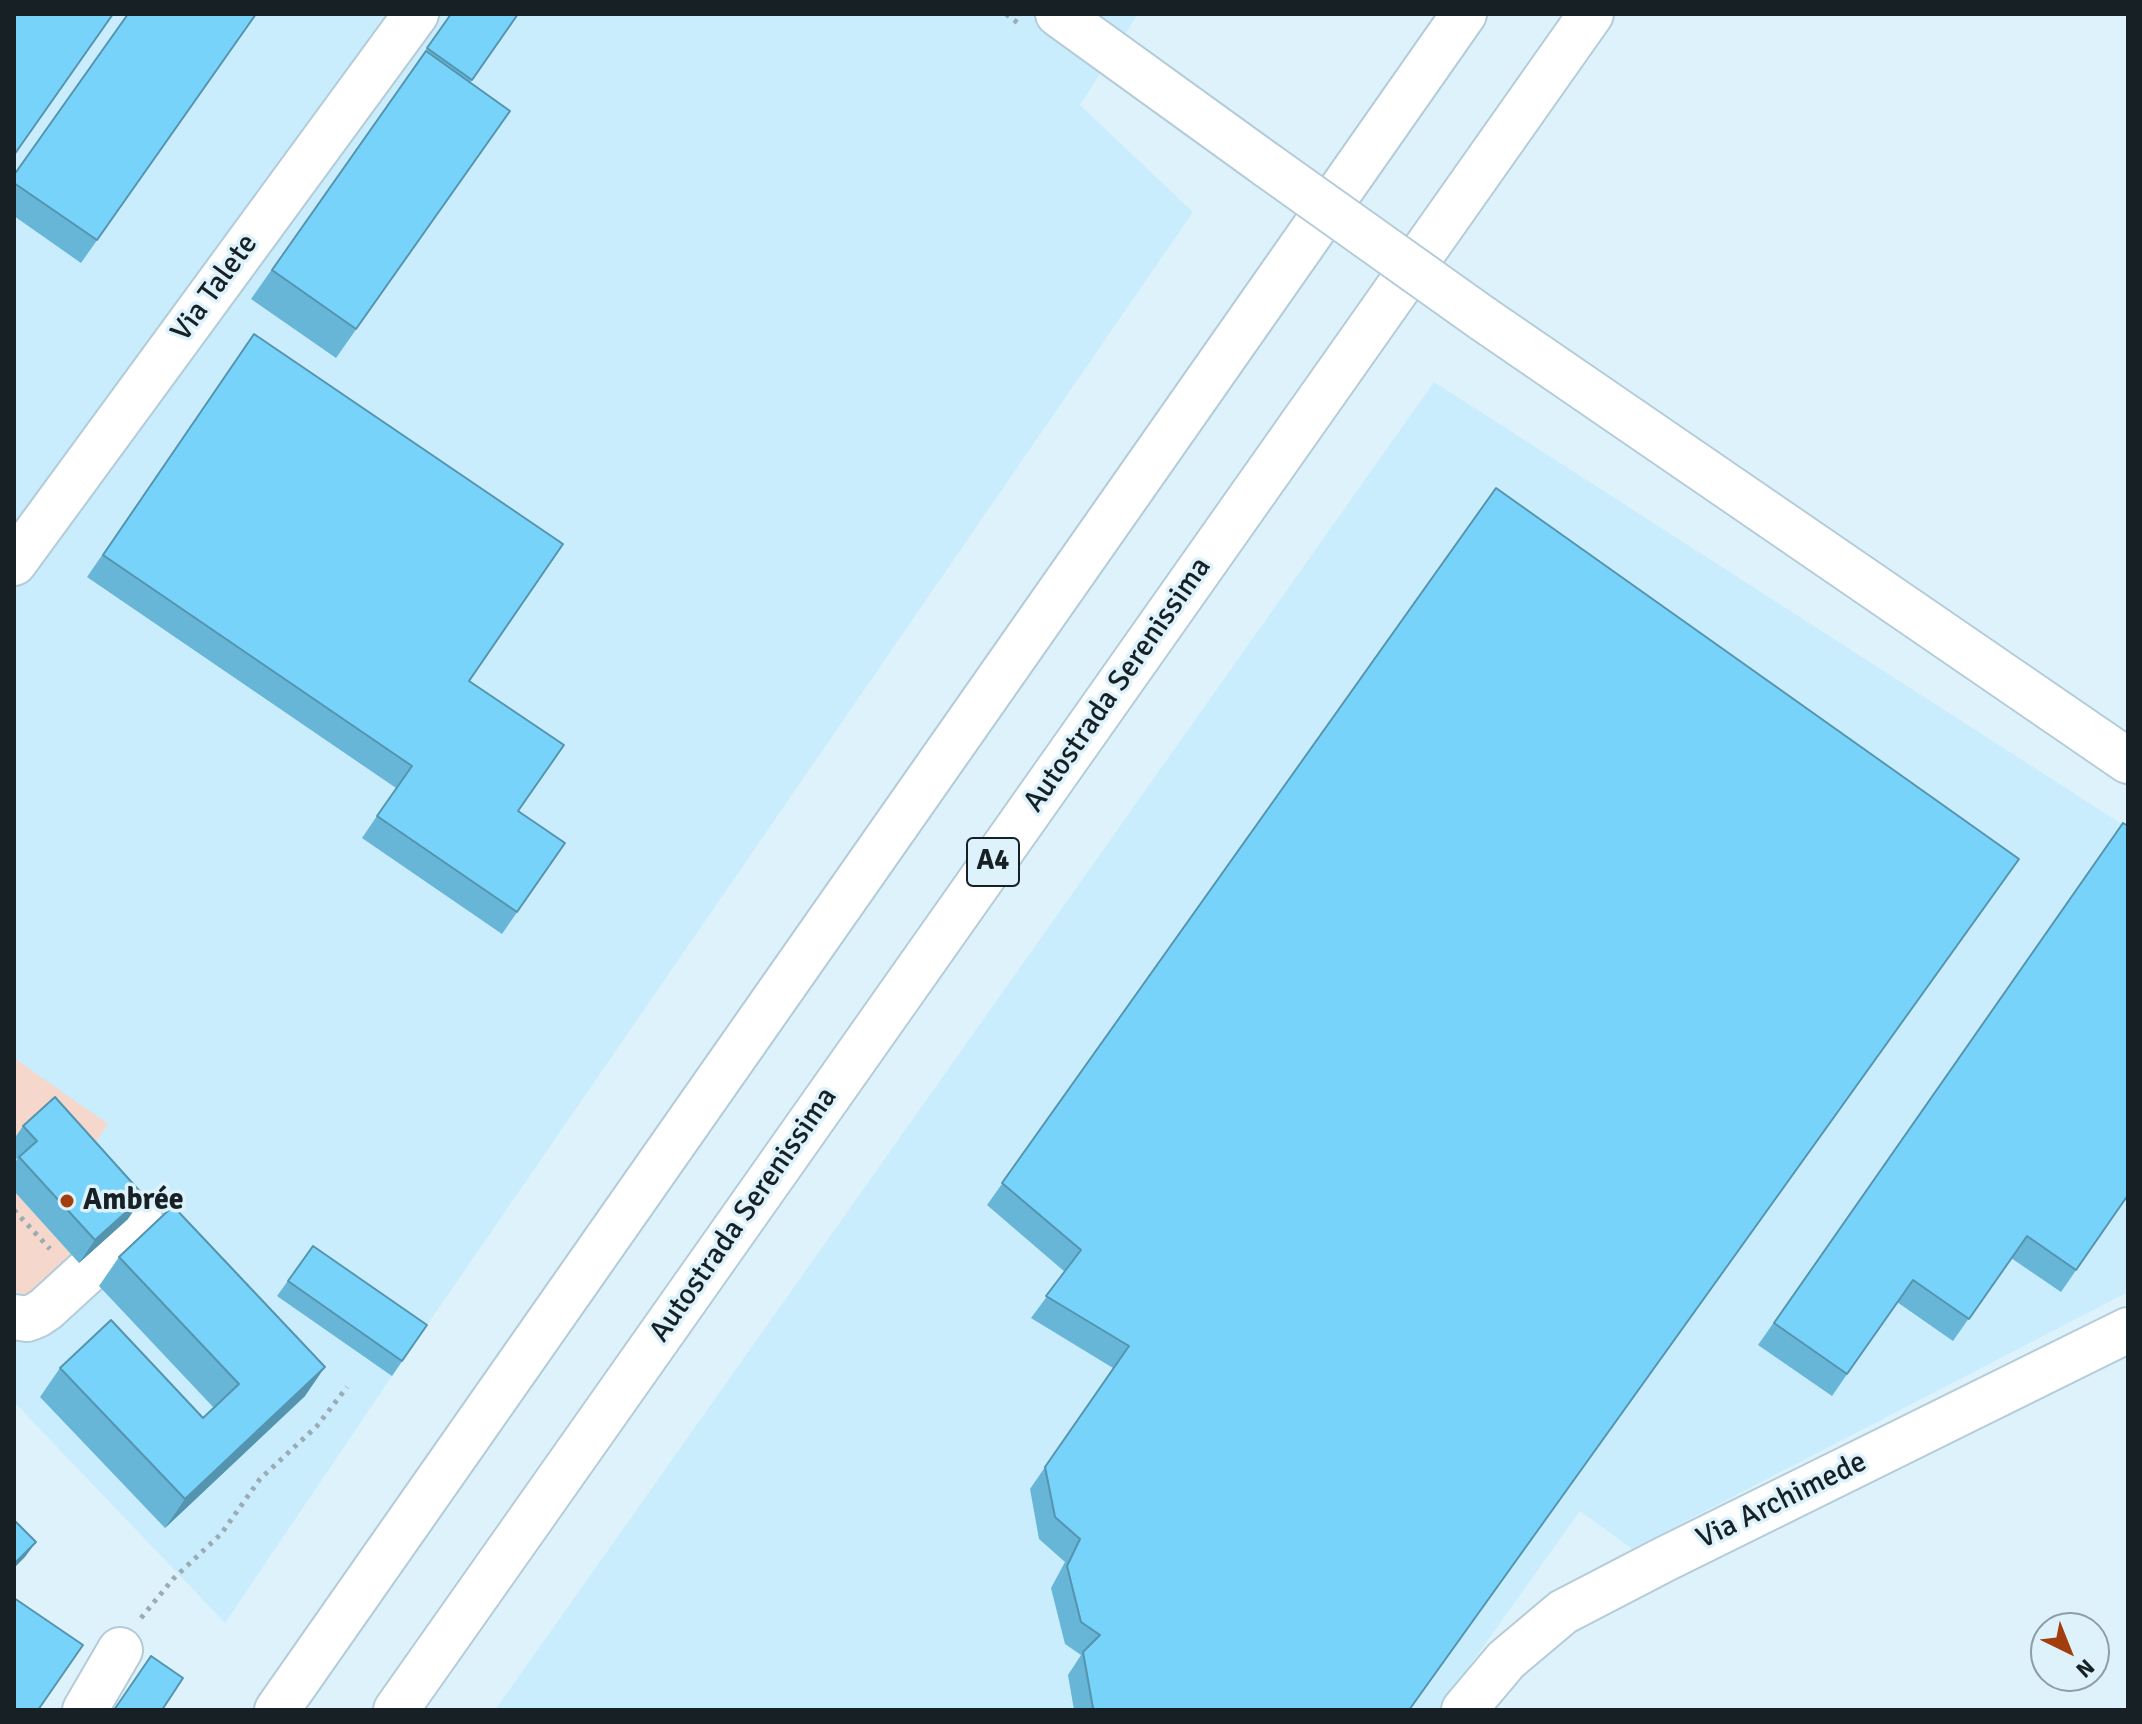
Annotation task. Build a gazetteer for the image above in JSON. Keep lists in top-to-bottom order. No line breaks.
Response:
{"streets":{"main road":["Via Talete","Autostrada Serenissima","A4","Via Archimede"]},"places":["Ambrée"],"north":"bottom right"}
